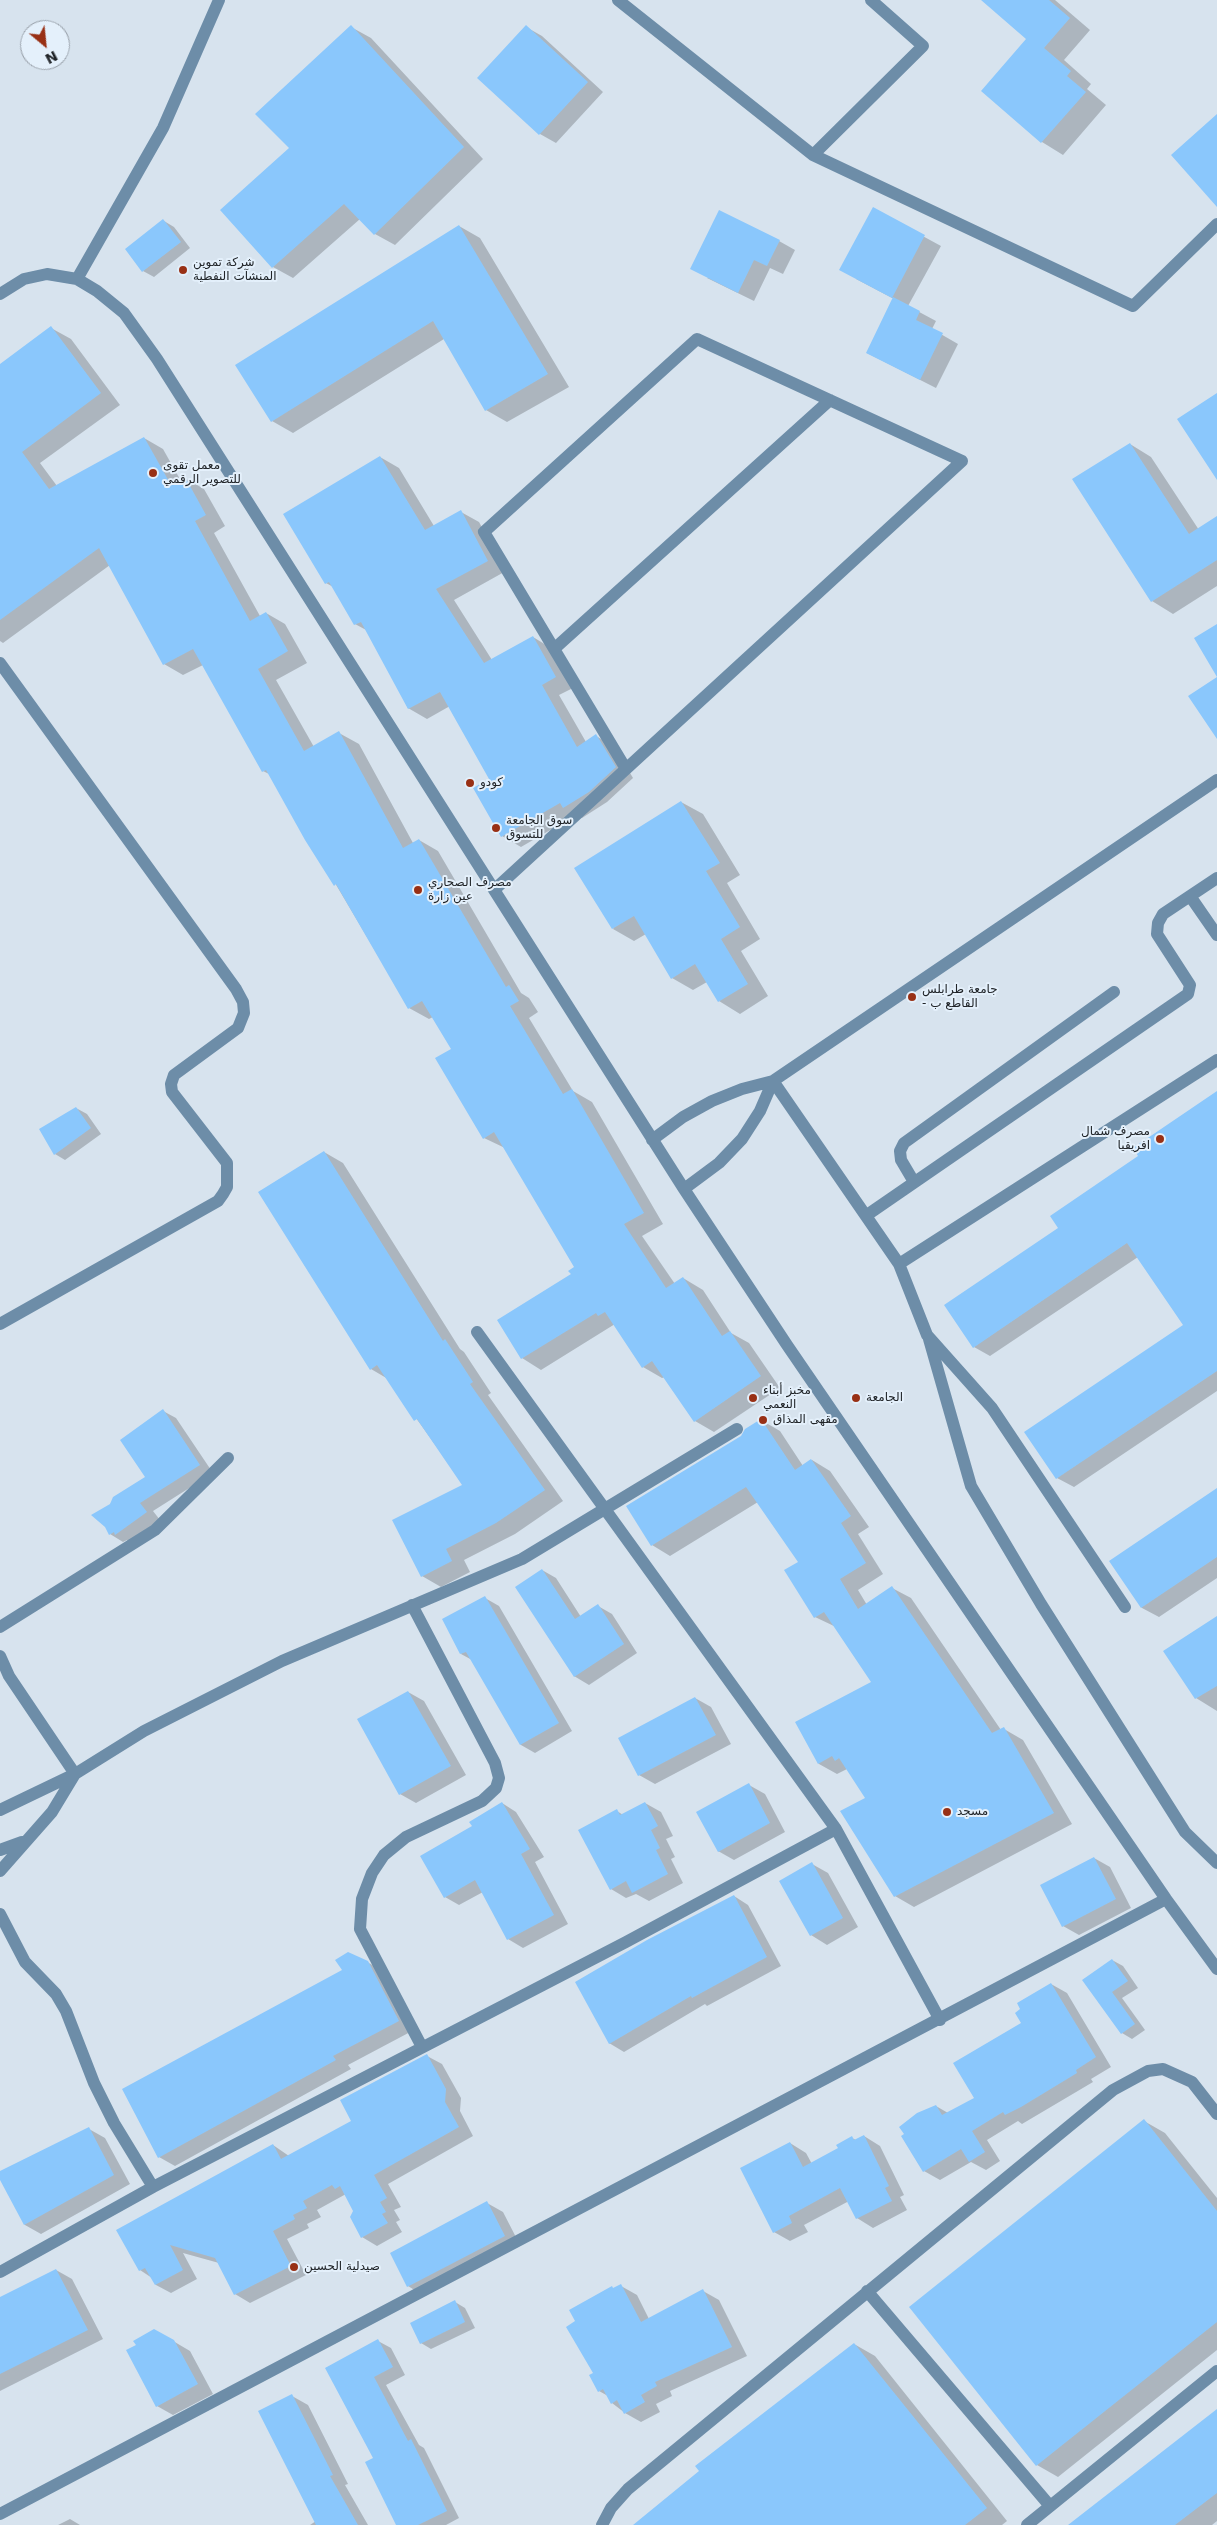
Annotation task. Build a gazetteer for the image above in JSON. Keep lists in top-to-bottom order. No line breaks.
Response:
{"places":["شركة تموين المنشآت النفطية","معمل تقوى للتصوير الرقمي","كودو","سوق الجامعة للتسوق","مصرف الصحاري عين زارة","جامعة طرابلس - القاطع ب","مصرف شمال افريقيا","مخبز أبناء النعمي","الجامعة","مقهى المذاق","مسجد","صيدلية الحسين"],"north":"bottom right"}
